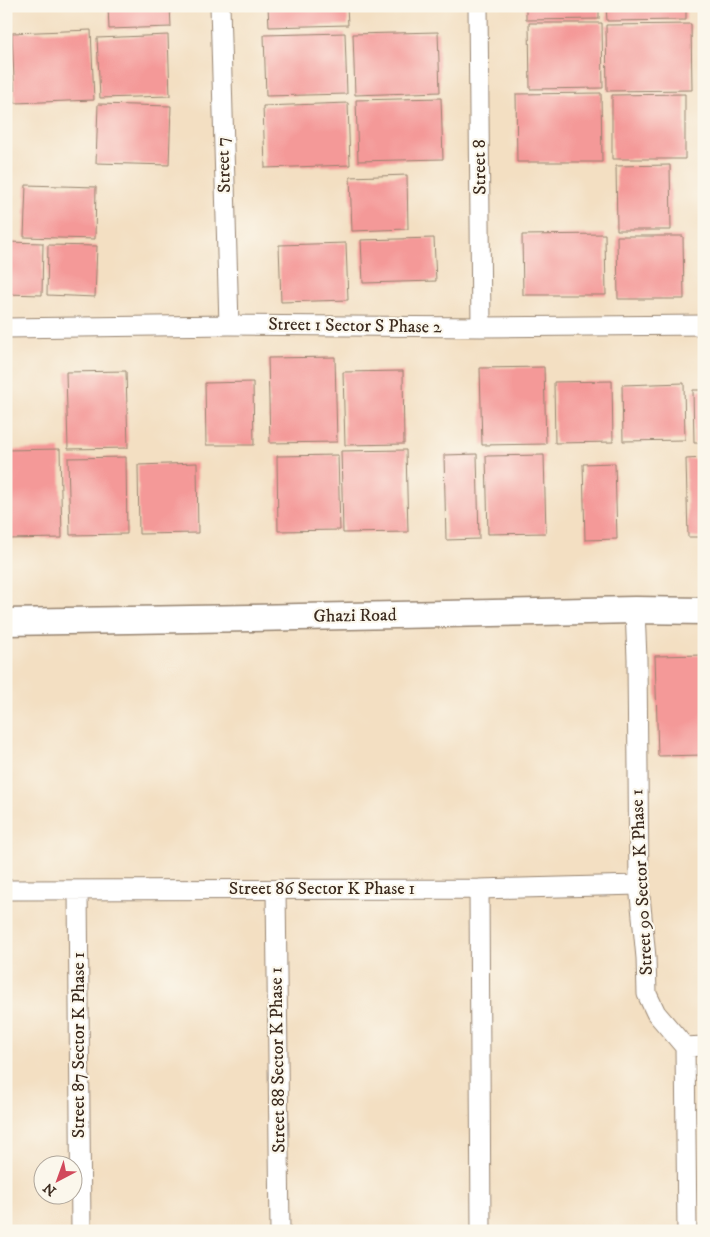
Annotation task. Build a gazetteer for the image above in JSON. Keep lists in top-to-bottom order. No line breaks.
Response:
{"streets":{"main road":["Ghazi Road"],"street":["Street 7","Street 8","Street 1 Sector S Phase 2","Street 90 Sector K Phase 1","Street 86 Sector K Phase 1","Street 87 Sector K Phase 1","Street 88 Sector K Phase 1"]},"crossings":[["Street 7","Street 1 Sector S Phase 2"],["Street 8","Street 1 Sector S Phase 2"],["Ghazi Road","Street 90 Sector K Phase 1"],["Street 90 Sector K Phase 1","Street 86 Sector K Phase 1"],["Street 86 Sector K Phase 1","Street 87 Sector K Phase 1"],["Street 86 Sector K Phase 1","Street 88 Sector K Phase 1"]],"north":"bottom left"}
